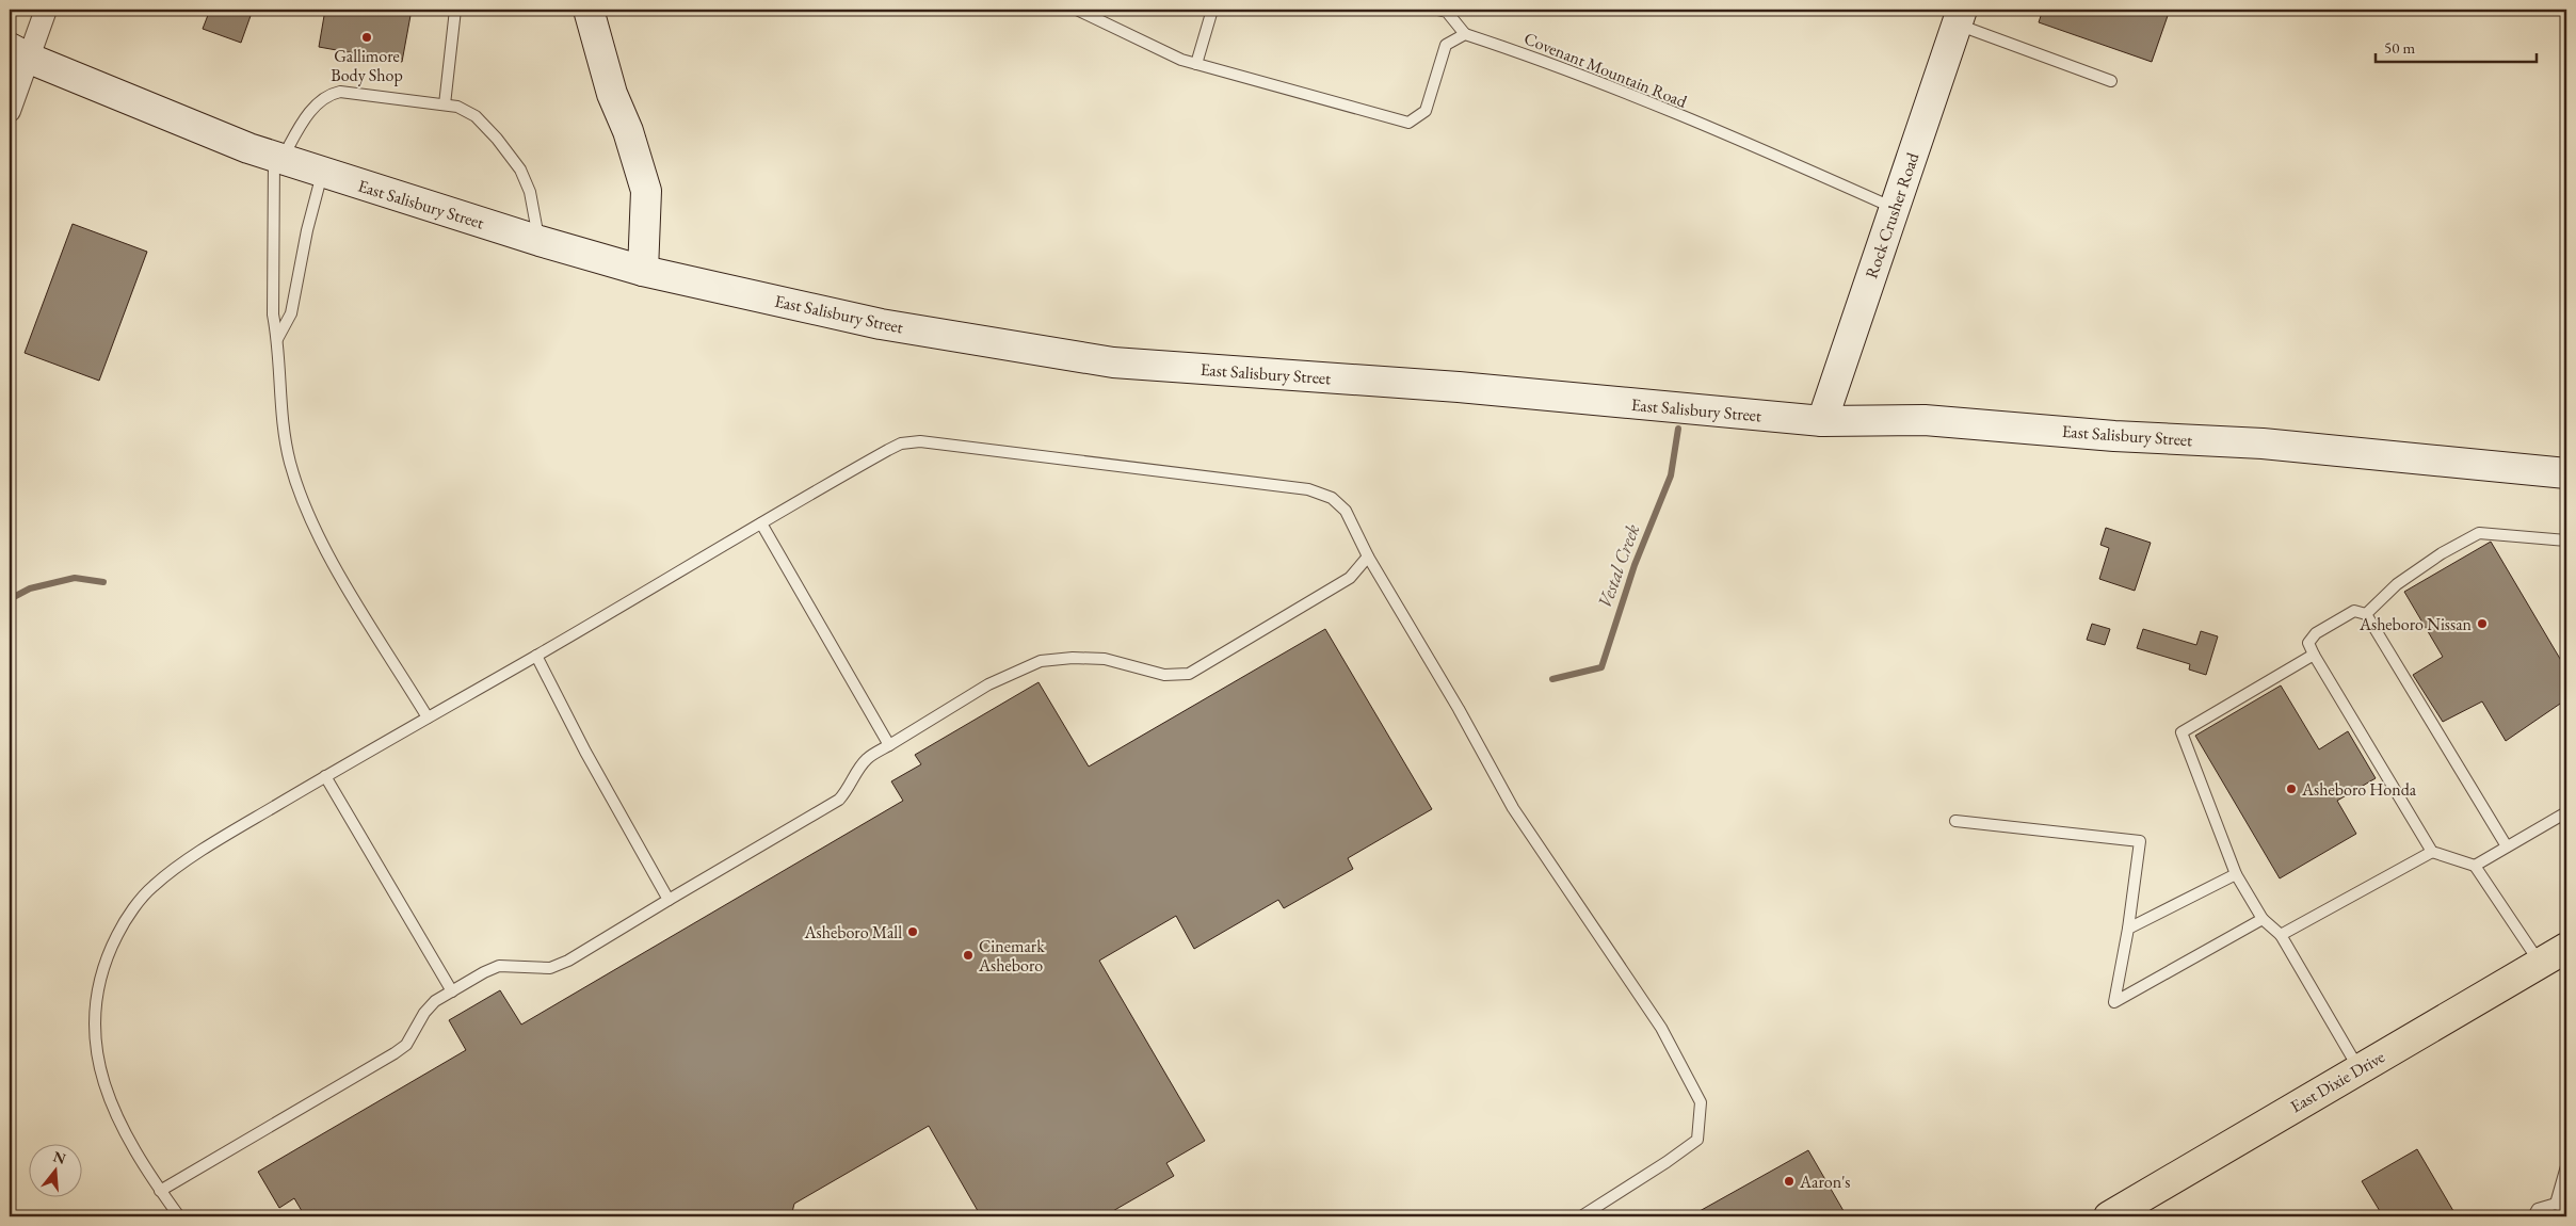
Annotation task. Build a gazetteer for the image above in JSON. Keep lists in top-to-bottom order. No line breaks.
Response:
{"streets":{"main road":["East Salisbury Street","Rock Crusher Road","East Dixie Drive"],"lane":["Covenant Mountain Road"]},"crossings":[["Covenant Mountain Road","Rock Crusher Road"],["East Salisbury Street","Rock Crusher Road"]],"water":["Vestal Creek"],"places":["Gallimore Body Shop","Asheboro Nissan","Asheboro Honda","Asheboro Mall","Cinemark Asheboro","Aaron's"],"scale_bar":"50 m","north":"top"}
